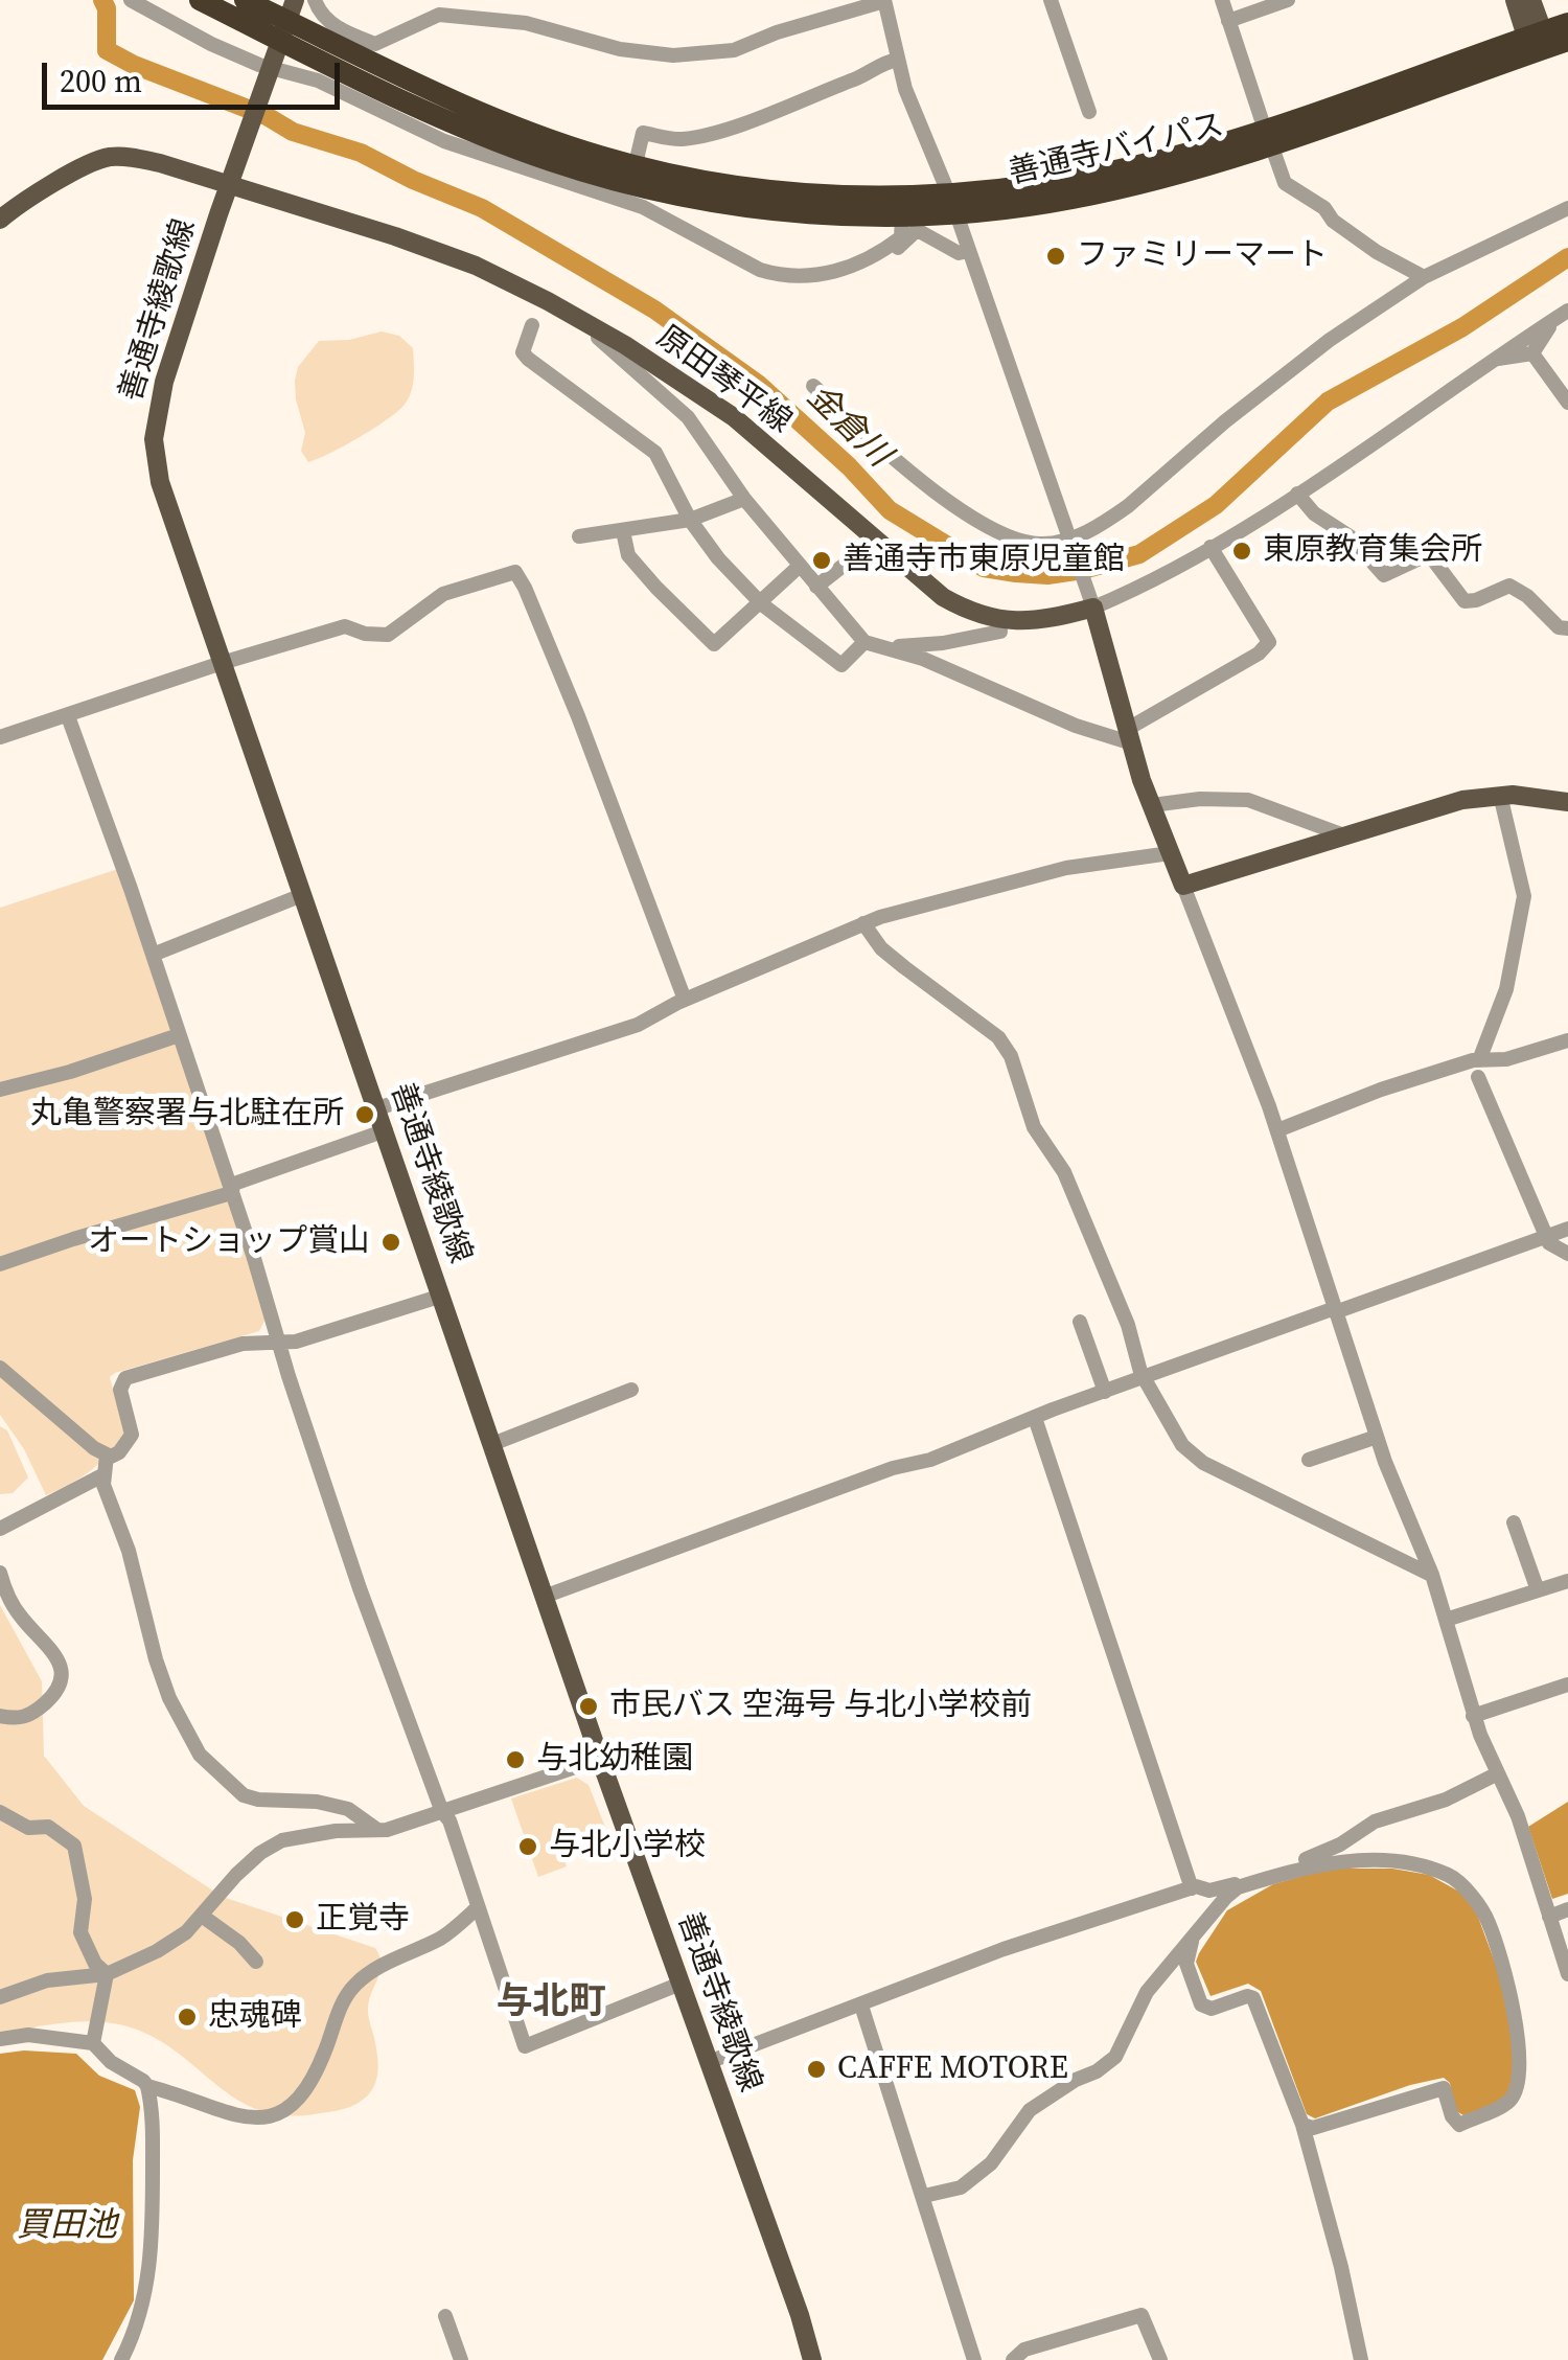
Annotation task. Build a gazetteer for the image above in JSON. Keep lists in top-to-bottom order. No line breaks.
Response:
{"streets":{"highway":["善通寺バイパス"],"main road":["善通寺綾歌線","原田琴平線"]},"crossings":[["善通寺バイパス","善通寺綾歌線"],["善通寺綾歌線","原田琴平線"]],"districts":["与北町"],"water":["金倉川","買田池"],"places":["ファミリーマート","東原教育集会所","善通寺市東原児童館","丸亀警察署与北駐在所","オートショップ賞山","市民バス 空海号 与北小学校前","与北幼稚園","与北小学校","正覚寺","忠魂碑","CAFFE MOTORE"],"scale_bar":"200 m"}
